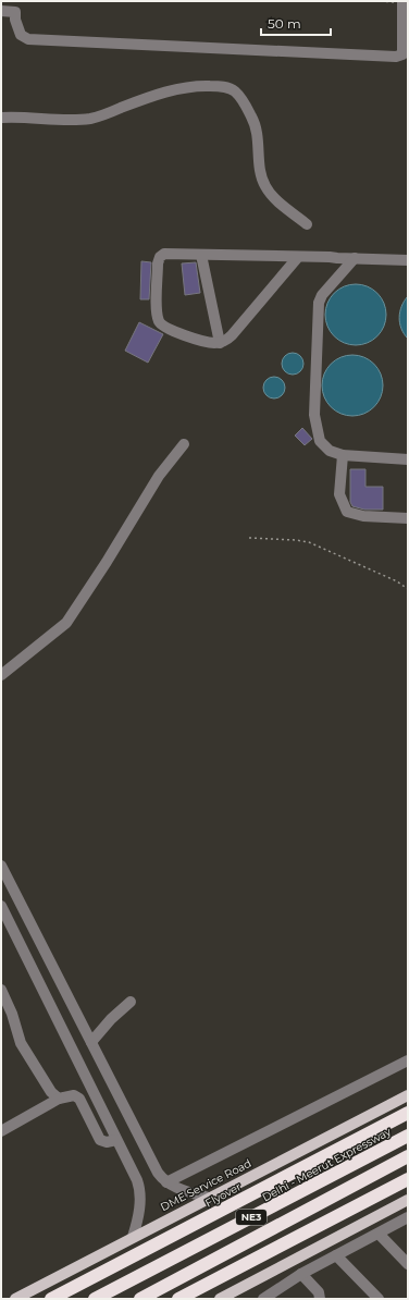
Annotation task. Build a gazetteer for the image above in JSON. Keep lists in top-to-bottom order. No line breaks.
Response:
{"streets":{"highway":["Delhi - Meerut Expressway","Flyover","NE3"],"main road":["DME Service Road"]},"scale_bar":"50 m"}
